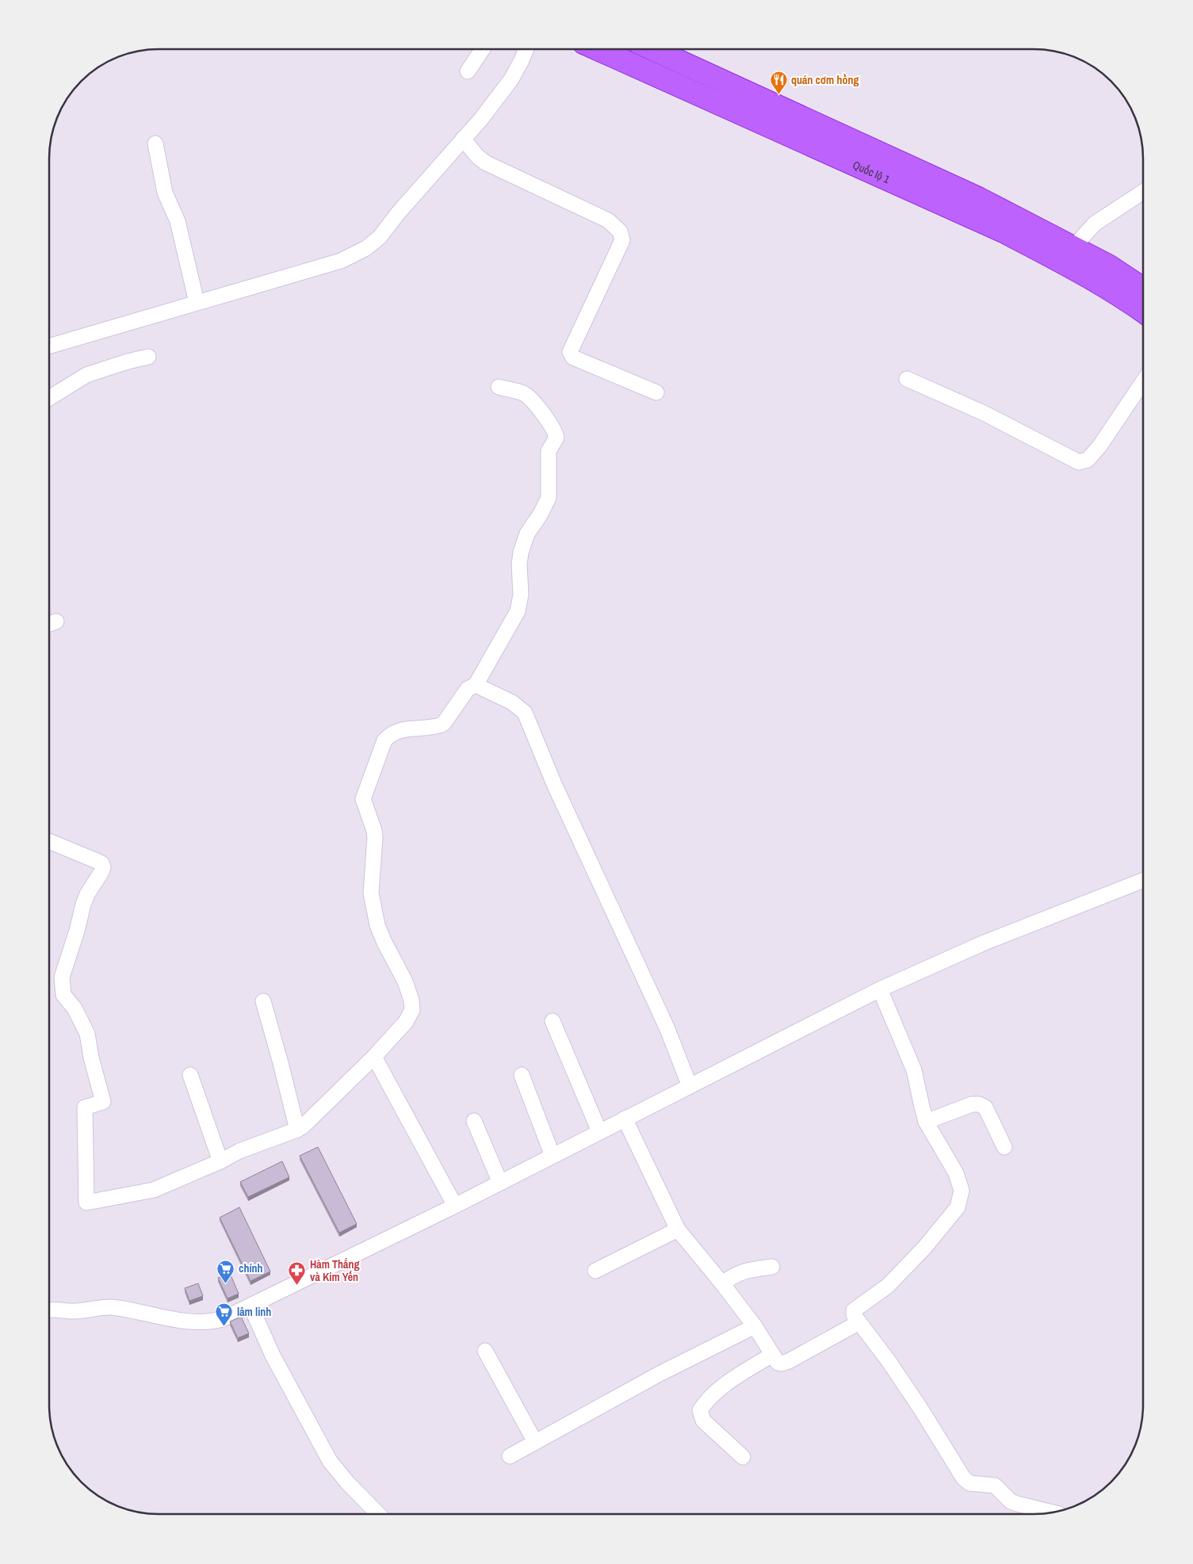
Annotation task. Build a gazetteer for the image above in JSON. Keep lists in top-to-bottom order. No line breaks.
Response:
{"streets":{"highway":["Quốc lộ 1"]},"places":{"restaurant":["quán cơm hồng"],"supermarket":["chính","lâm linh"],"pharmacy":["Hàm Thắng và Kim Yến"]}}
